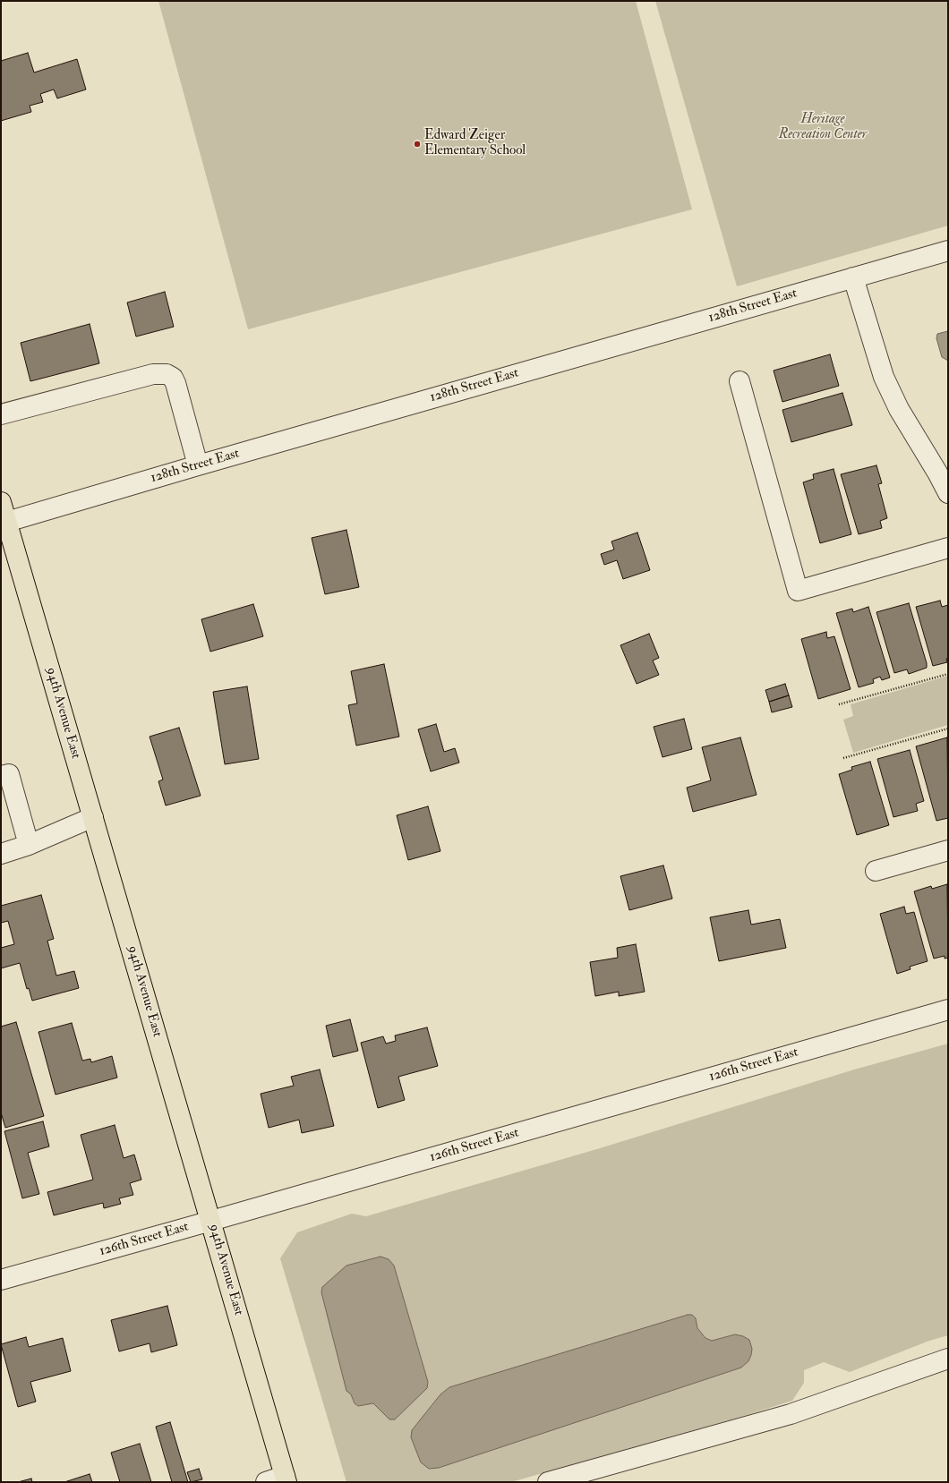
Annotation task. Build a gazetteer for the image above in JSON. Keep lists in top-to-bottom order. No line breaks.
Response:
{"streets":{"main road":["94th Avenue East"],"street":["128th Street East","126th Street East"]},"crossings":[["128th Street East","94th Avenue East"],["94th Avenue East","126th Street East"]],"parks":["Heritage Recreation Center"],"places":["Edward Zeiger Elementary School"]}
